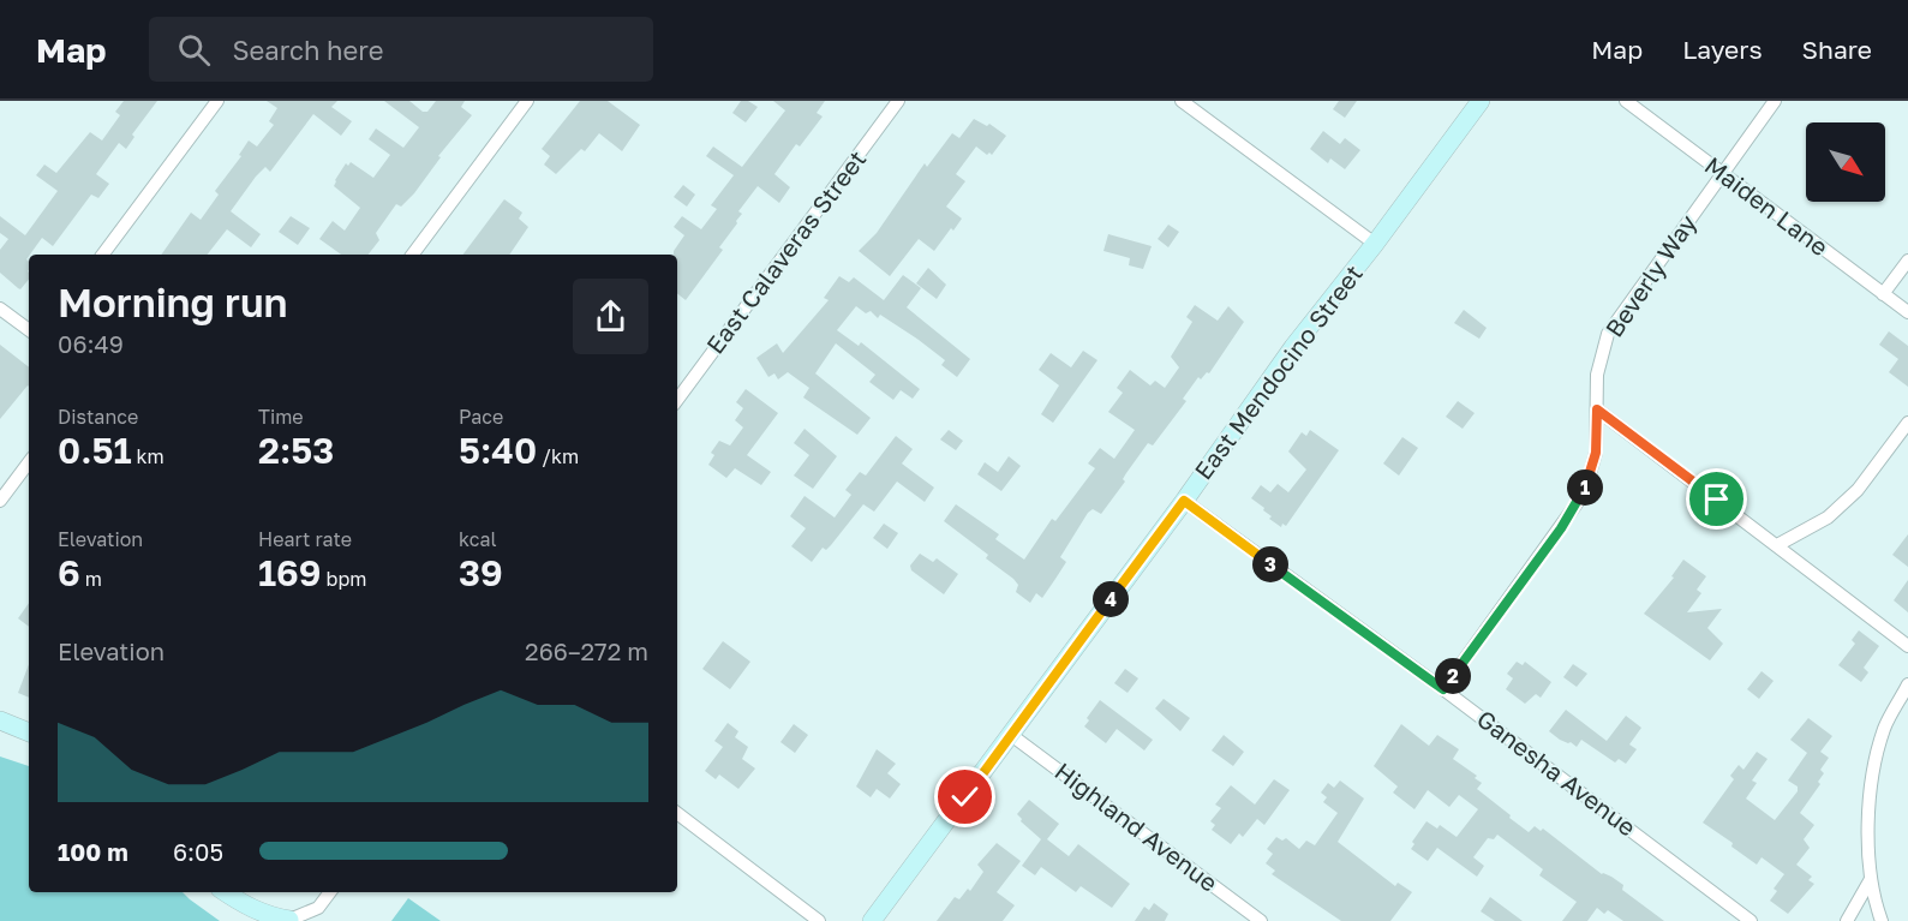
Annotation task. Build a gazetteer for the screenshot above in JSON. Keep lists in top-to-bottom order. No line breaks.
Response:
{"streets":{"street":["Maiden Lane","East Calaveras Street","Beverly Way","East Mendocino Street","Ganesha Avenue","Highland Avenue"]},"crossings":[["Maiden Lane","Beverly Way"],["Beverly Way","Ganesha Avenue"],["East Mendocino Street","Ganesha Avenue"],["East Mendocino Street","Highland Avenue"]],"north":"bottom right","page":{"header":"Map","search":"Search here","nav":["Map","Layers","Share"],"heading":["Morning run","06:49"],"stats":[["Distance","0.51 km"],["Time","2:53"],["Pace","5:40 /km"],["Elevation","6 m"],["Heart rate","169 bpm"],["kcal","39"]],"pins":["1","3","4","2"],"chart":["Elevation","266–272 m"],"list":[{"name":"100 m","note":"6:05"}]}}
